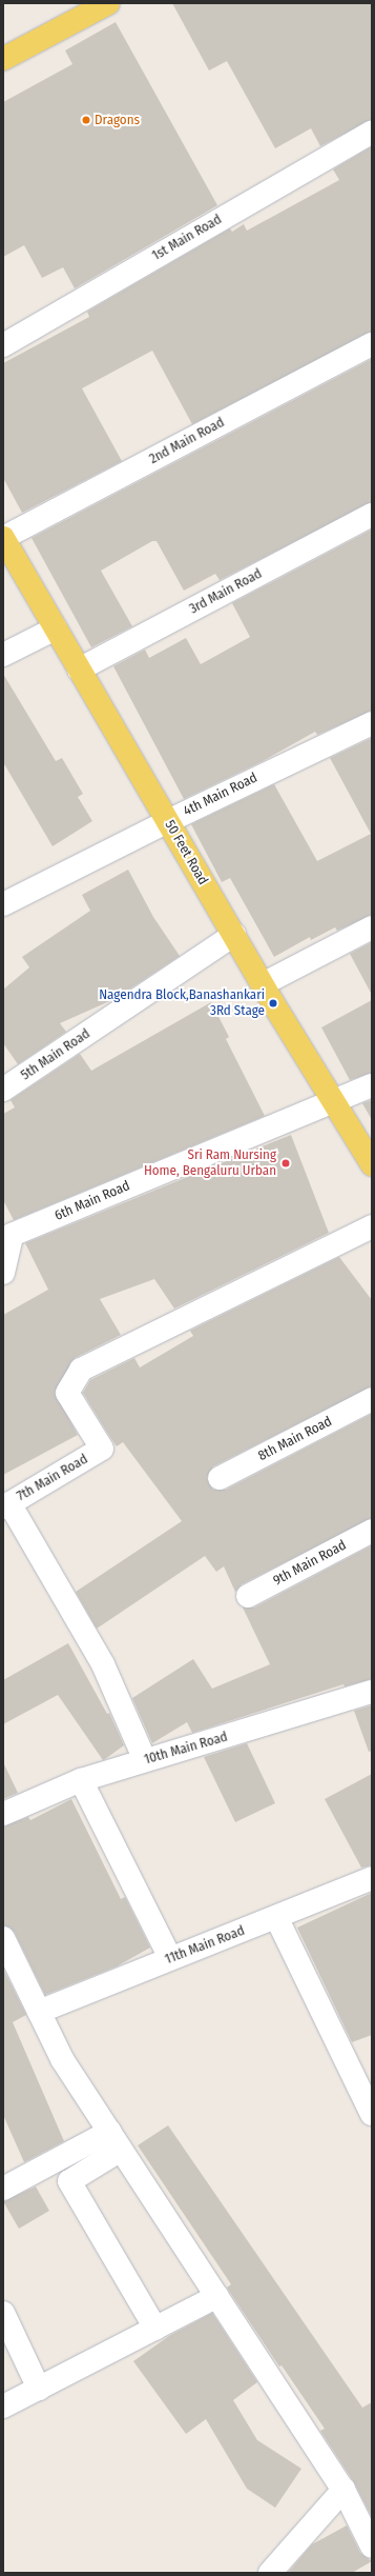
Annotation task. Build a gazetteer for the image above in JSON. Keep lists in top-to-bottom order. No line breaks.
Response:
{"streets":{"main road":["50 Feet Road"],"street":["1st Main Road","2nd Main Road","3rd Main Road","4th Main Road","5th Main Road","6th Main Road","8th Main Road","7th Main Road","9th Main Road","10th Main Road","11th Main Road"]},"crossings":[["2nd Main Road","50 Feet Road"],["3rd Main Road","50 Feet Road"],["4th Main Road","50 Feet Road"],["50 Feet Road","5th Main Road"],["50 Feet Road","6th Main Road"]],"places":["Dragons","Nagendra Block,Banashankari 3Rd Stage","Sri Ram Nursing Home, Bengaluru Urban"]}
